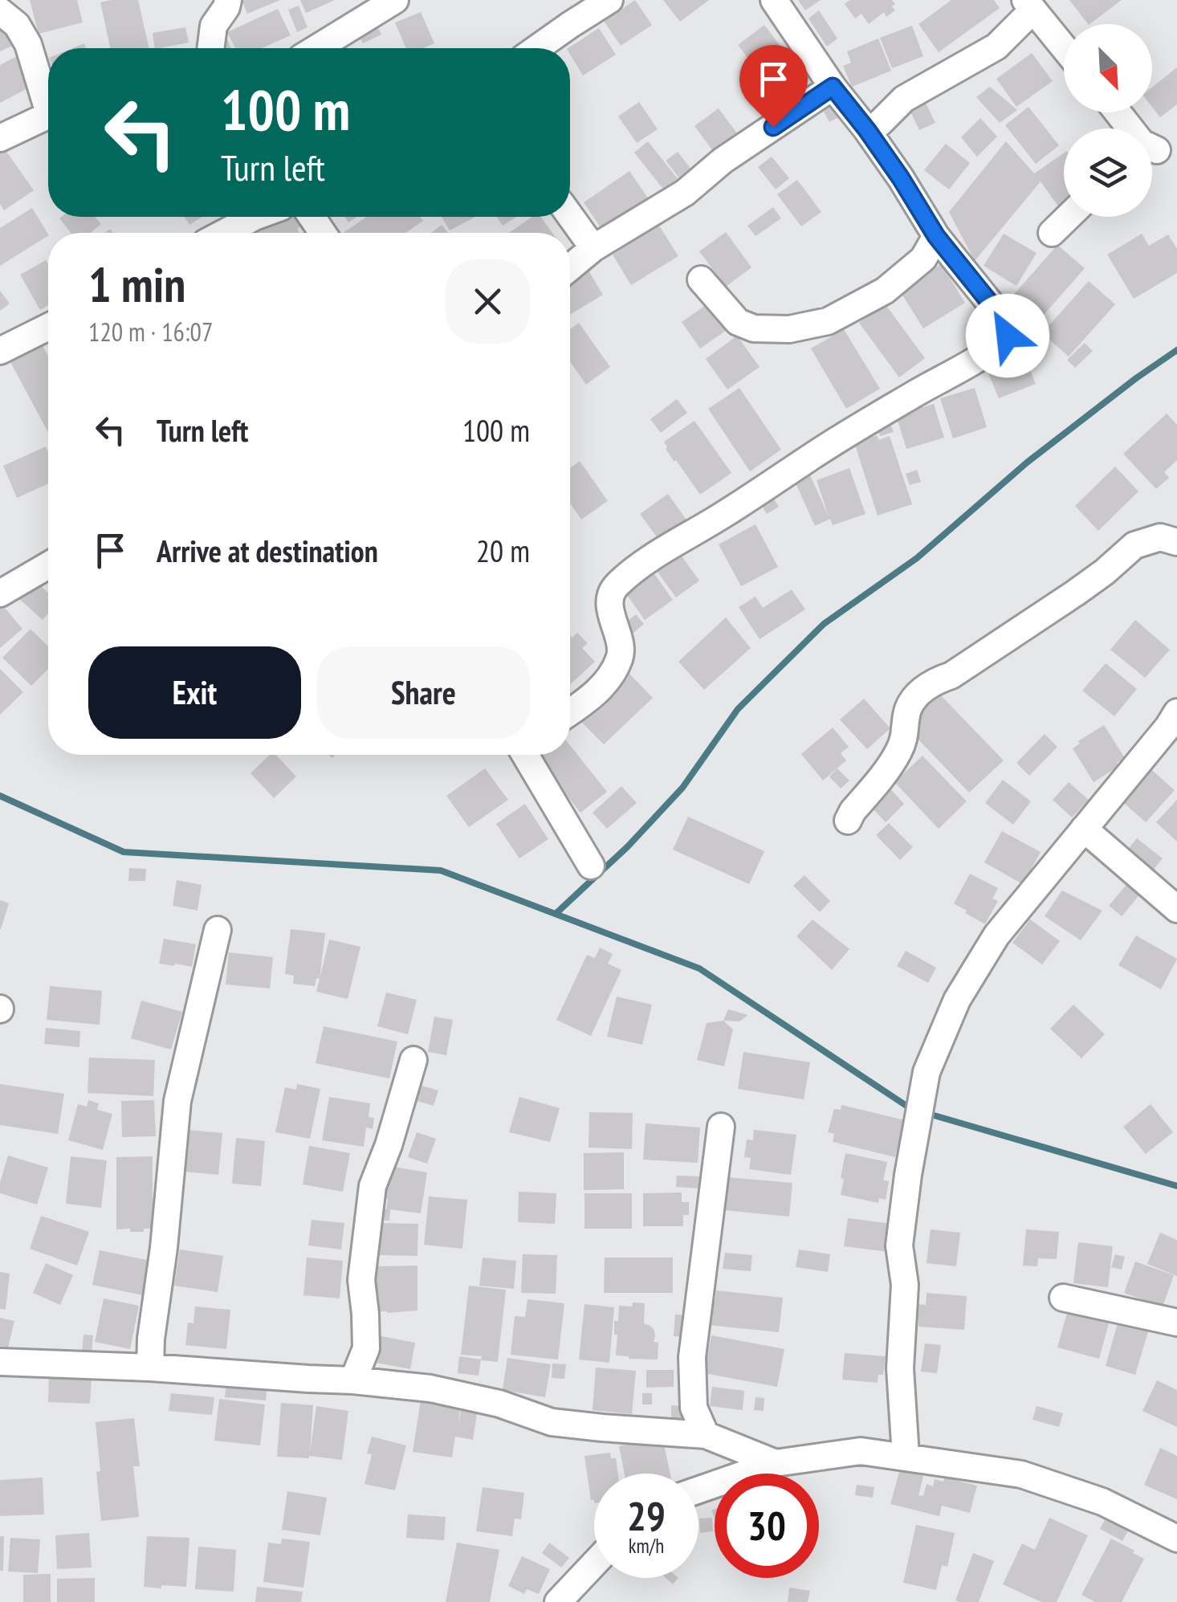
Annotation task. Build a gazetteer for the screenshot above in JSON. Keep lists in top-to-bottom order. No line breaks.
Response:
{"north":"bottom right","page":{"turn":["100 m","Turn left"],"heading":["1 min","120 m · 16:07"],"list":[{"name":"Turn left","value":"100 m"},{"name":"Arrive at destination","value":"20 m"}],"buttons":["Exit","Share"],"speed":"29 km/h","limit":"30"}}
